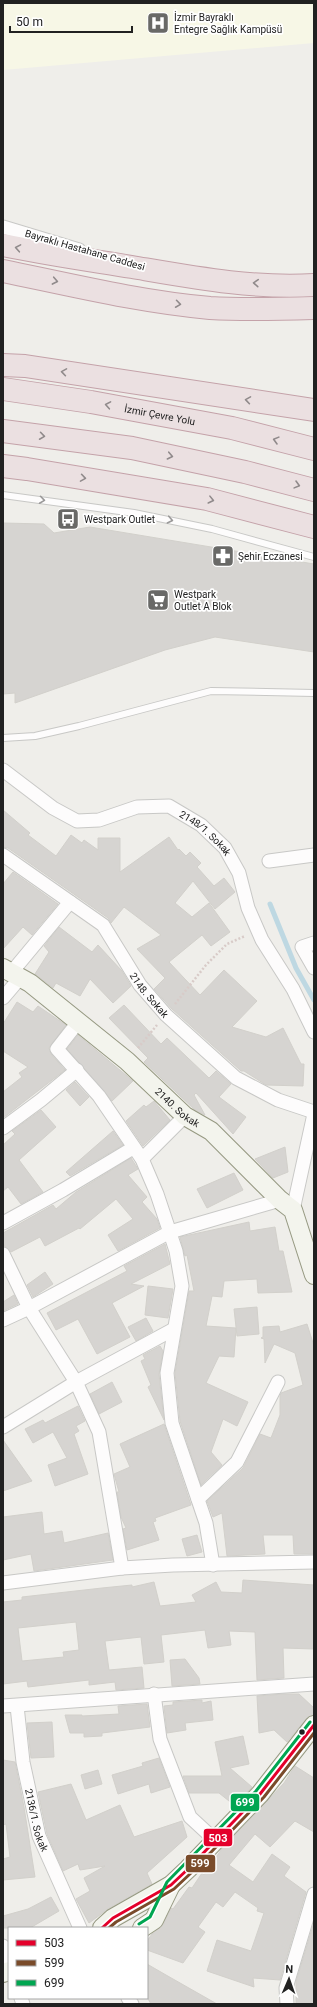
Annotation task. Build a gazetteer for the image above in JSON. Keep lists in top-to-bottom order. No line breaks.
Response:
{"streets":{"highway":["İzmir Çevre Yolu"],"street":["Bayraklı Hastahane Caddesi","2148/1. Sokak","2148. Sokak","2140. Sokak","2136/1. Sokak"]},"crossings":[["2148. Sokak","2140. Sokak"]],"places":{"hospital":["İzmir Bayraklı Entegre Sağlık Kampüsü"],"bus stop":["Westpark Outlet"],"pharmacy":["Şehir Eczanesi"],"supermarket":["Westpark Outlet A Blok"]},"lines":["transit line 699","transit line 503","transit line 599"],"legend":["503","599","699"],"scale_bar":"50 m","north":"top"}
